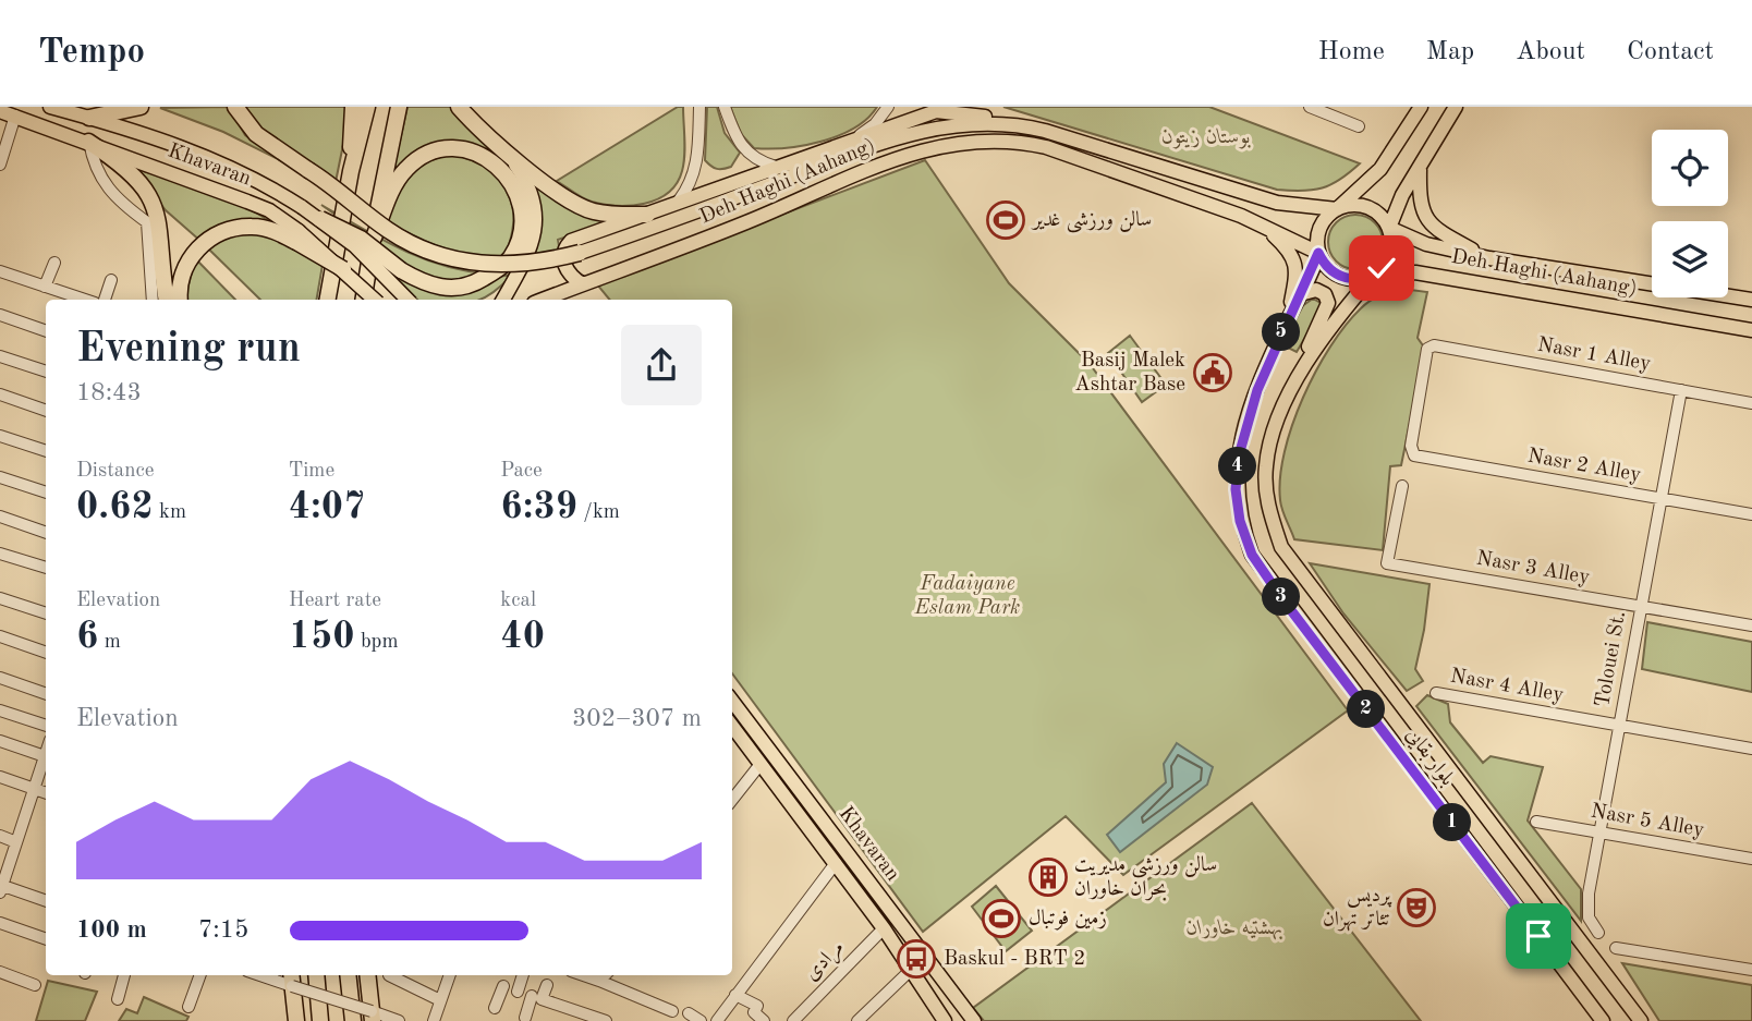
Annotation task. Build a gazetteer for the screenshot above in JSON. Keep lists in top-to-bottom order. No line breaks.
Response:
{"streets":{"main road":["Khavaran","Deh Haghi (Aahang)","بلوار بقایی"],"street":["Nasr 1 Alley","Nasr 2 Alley","Nasr 3 Alley","Tolouei St.","Nasr 4 Alley","Nasr 5 Alley","مرادی"]},"crossings":[["Khavaran","مرادی"],["Deh Haghi (Aahang)","بلوار بقایی"],["Nasr 1 Alley","Nasr 2 Alley"],["Nasr 1 Alley","Tolouei St."],["Nasr 2 Alley","Tolouei St."],["Nasr 3 Alley","Tolouei St."],["Tolouei St.","Nasr 4 Alley"],["Tolouei St.","Nasr 5 Alley"]],"parks":["بوستان زیتون","Fadaiyane Eslam Park","بهشتیه خاوران"],"places":{"sports":["سالن ورزشی غدیر","زمین فوتبال"],"public building":["Basij Malek Ashtar Base"],"building":["سالن ورزشی مدیریت بحران خاوران"],"theatre":["پردیس تئاتر تهران"],"bus stop":["Baskul - BRT 2"]},"page":{"header":"Tempo","nav":["Home","Map","About","Contact"],"heading":["Evening run","18:43"],"pins":["5","4","3","2","1"],"stats":[["Distance","0.62 km"],["Time","4:07"],["Pace","6:39 /km"],["Elevation","6 m"],["Heart rate","150 bpm"],["kcal","40"]],"chart":["Elevation","302–307 m"],"list":[{"name":"100 m","note":"7:15"}]}}
